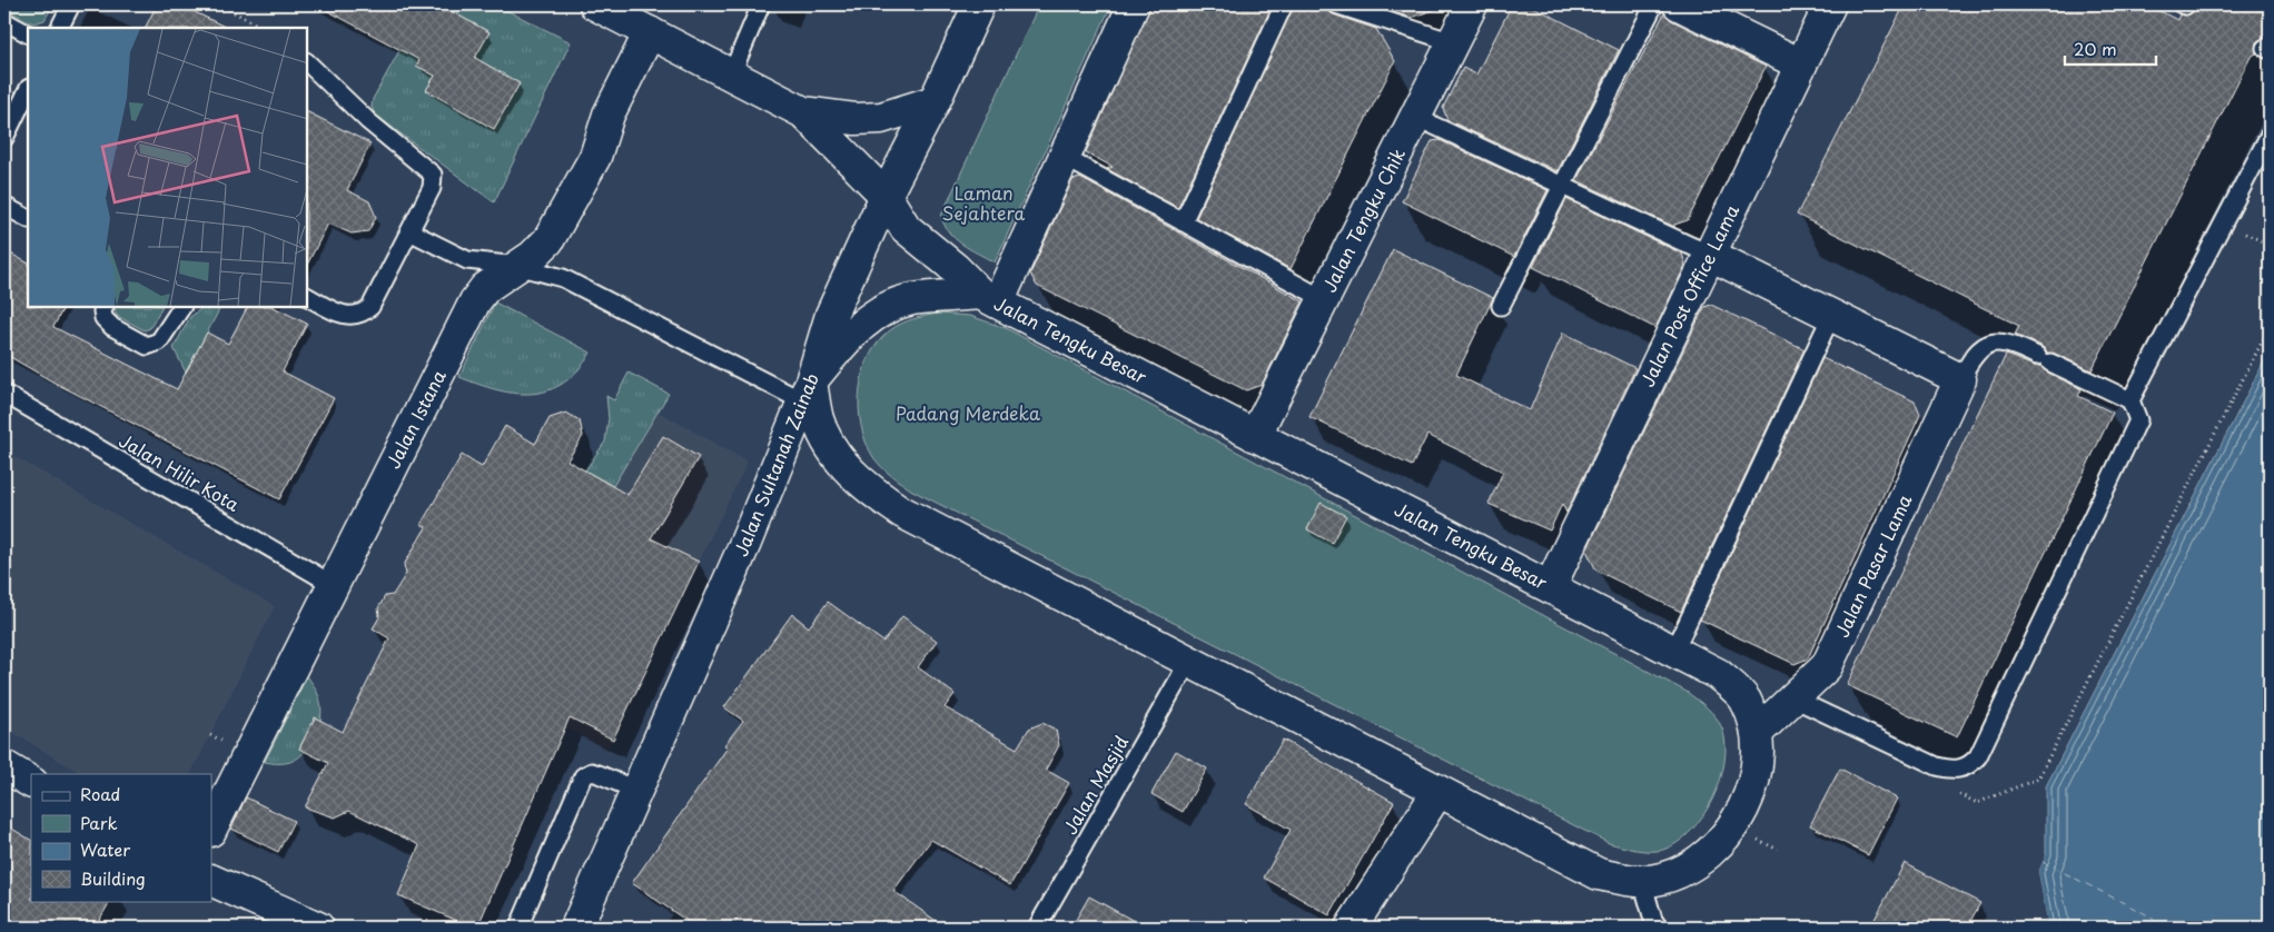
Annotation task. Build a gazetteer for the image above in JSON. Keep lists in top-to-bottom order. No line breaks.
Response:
{"streets":{"main road":["Jalan Tengku Chik","Jalan Post Office Lama","Jalan Tengku Besar","Jalan Istana","Jalan Sultanah Zainab","Jalan Pasar Lama"],"lane":["Jalan Hilir Kota","Jalan Masjid"]},"crossings":[["Jalan Tengku Chik","Jalan Tengku Besar"],["Jalan Post Office Lama","Jalan Tengku Besar"],["Jalan Tengku Besar","Jalan Sultanah Zainab"],["Jalan Tengku Besar","Jalan Pasar Lama"],["Jalan Tengku Besar","Jalan Masjid"],["Jalan Istana","Jalan Hilir Kota"]],"parks":["Laman Sejahtera","Padang Merdeka"],"legend":["Road","Park","Water","Building"],"scale_bar":"20 m"}
